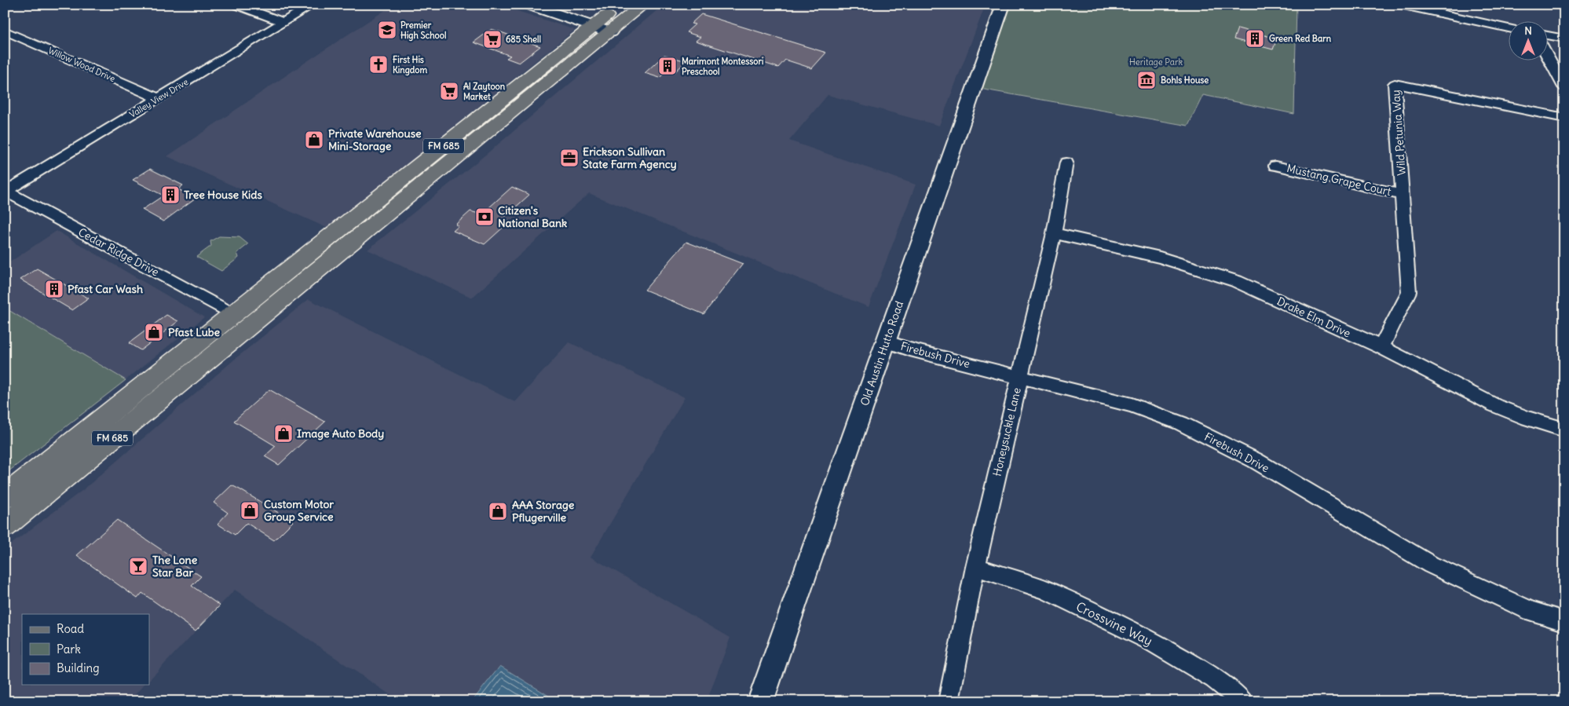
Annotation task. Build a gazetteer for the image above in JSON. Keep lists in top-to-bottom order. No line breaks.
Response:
{"streets":{"main road":["FM 685"],"street":["Willow Wood Drive","Valley View Drive","Wild Petunia Way","Mustang Grape Court","Cedar Ridge Drive","Drake Elm Drive","Old Austin Hutto Road","Firebush Drive","Honeysuckle Lane","Crossvine Way"]},"crossings":[["Willow Wood Drive","Valley View Drive"],["Valley View Drive","Cedar Ridge Drive"],["Wild Petunia Way","Mustang Grape Court"],["Wild Petunia Way","Drake Elm Drive"],["FM 685","Cedar Ridge Drive"],["Drake Elm Drive","Honeysuckle Lane"],["Old Austin Hutto Road","Firebush Drive"],["Firebush Drive","Honeysuckle Lane"],["Honeysuckle Lane","Crossvine Way"]],"parks":["Heritage Park"],"places":{"school or university":["Premier High School"],"building":["Green Red Barn","Marimont Montessori Preschool","Tree House Kids","Pfast Car Wash"],"supermarket":["685 Shell","Al Zaytoon Market"],"church":["First His Kingdom"],"museum":["Bohls House"],"shop":["Private Warehouse Mini-Storage","Pfast Lube","Image Auto Body","Custom Motor Group Service","AAA Storage Pflugerville"],"office":["Erickson Sullivan State Farm Agency"],"bank":["Citizen's National Bank"],"bar":["The Lone Star Bar"]},"legend":["Road","Park","Building"],"north":"top"}
